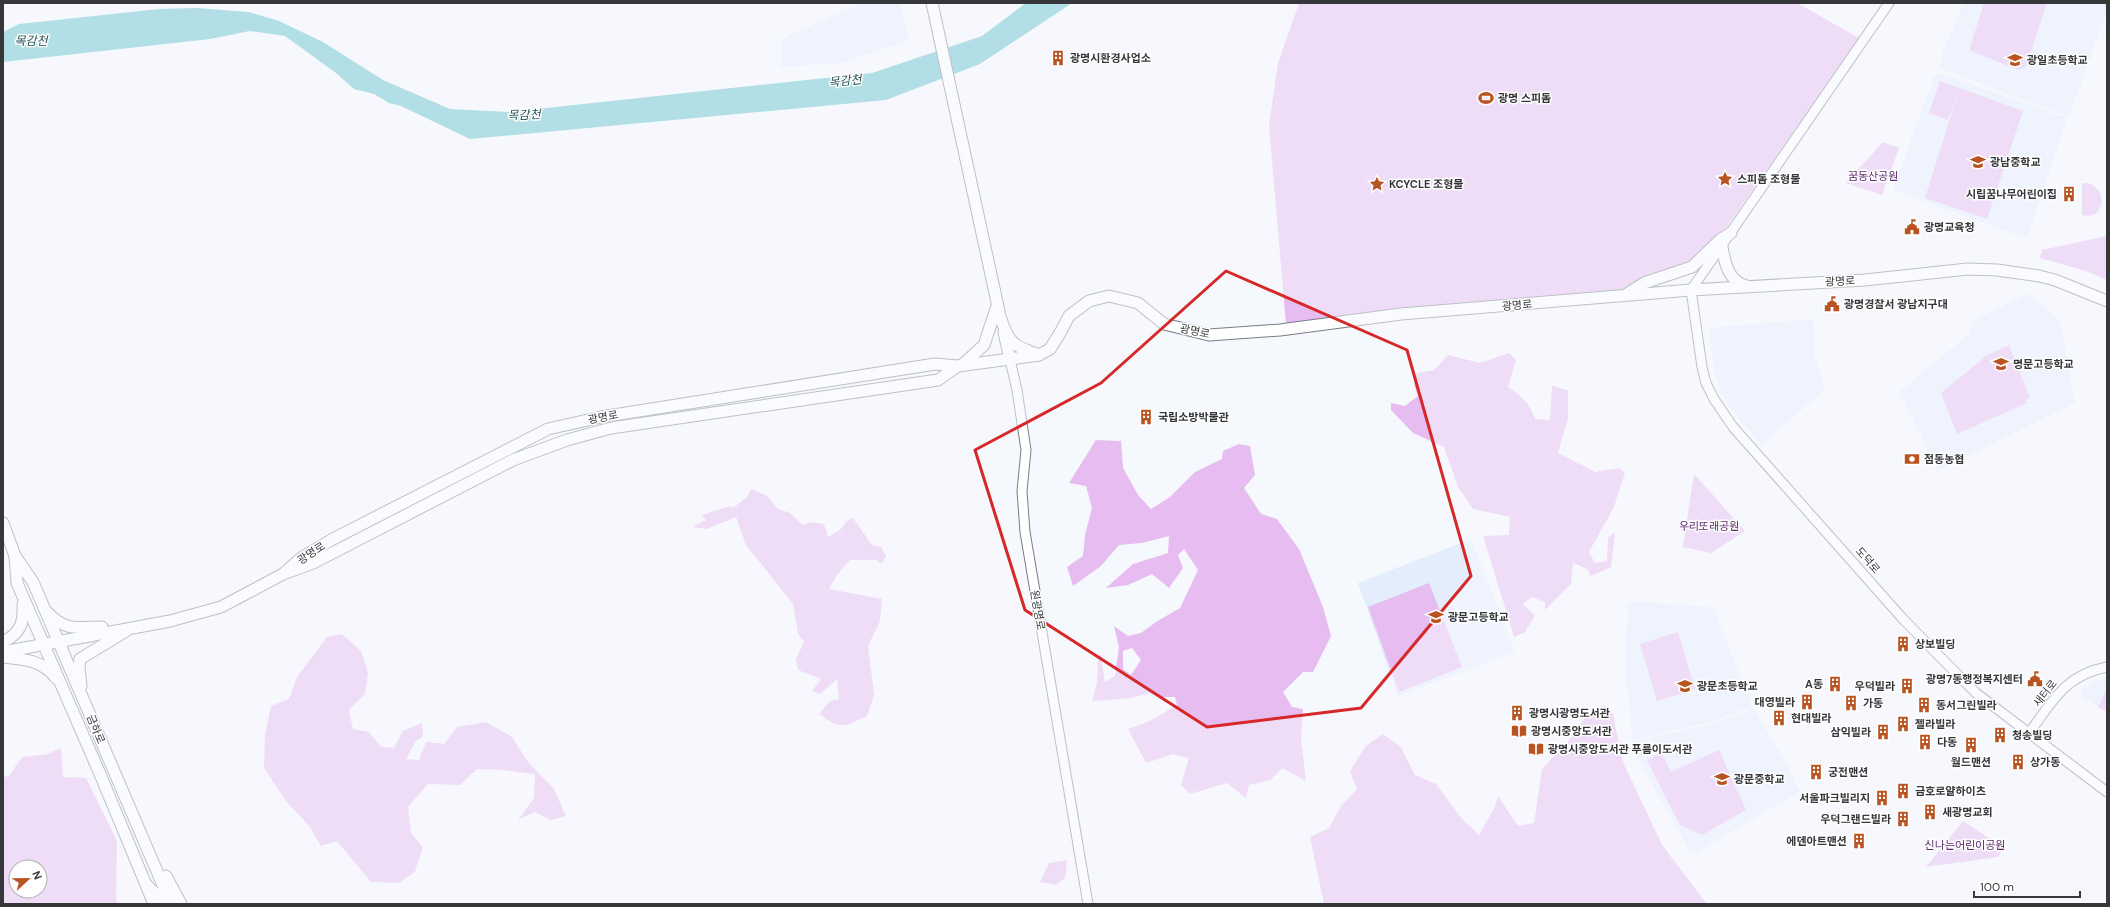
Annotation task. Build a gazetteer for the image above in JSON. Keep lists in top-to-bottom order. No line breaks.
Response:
{"streets":{"main road":["광명로","원광명로","금하로"],"street":["도덕로","새터로"]},"crossings":[["광명로","도덕로"],["광명로","원광명로"],["광명로","금하로"],["도덕로","새터로"]],"water":["목감천"],"parks":["꿈동산공원","우리또래공원","신나는어린이공원"],"places":{"building":["광명시환경사업소","시립꿈나무어린이집","국립소방박물관","상보빌딩","A동","우덕빌라","대영빌라","가동","동서그린빌라","광명시광명도서관","현대빌라","젤라빌라","삼익빌라","청송빌딩","다동","월드맨션","상가동","궁전맨션","금호로얄하이츠","서울파크빌리지","새광명교회","우덕그랜드빌라","에덴아트맨션"],"school or university":["광일초등학교","광남중학교","명문고등학교","광문고등학교","광문초등학교","광문중학교"],"sports":["광명 스피돔"],"place":["스피돔 조형물","KCYCLE 조형물"],"public building":["광명교육청","광명경찰서 광남지구대","광명7동행정복지센터"],"bank":["점동농협"],"library":["광명시중앙도서관","광명시중앙도서관 푸름이도서관"]},"scale_bar":"100 m","north":"right"}
